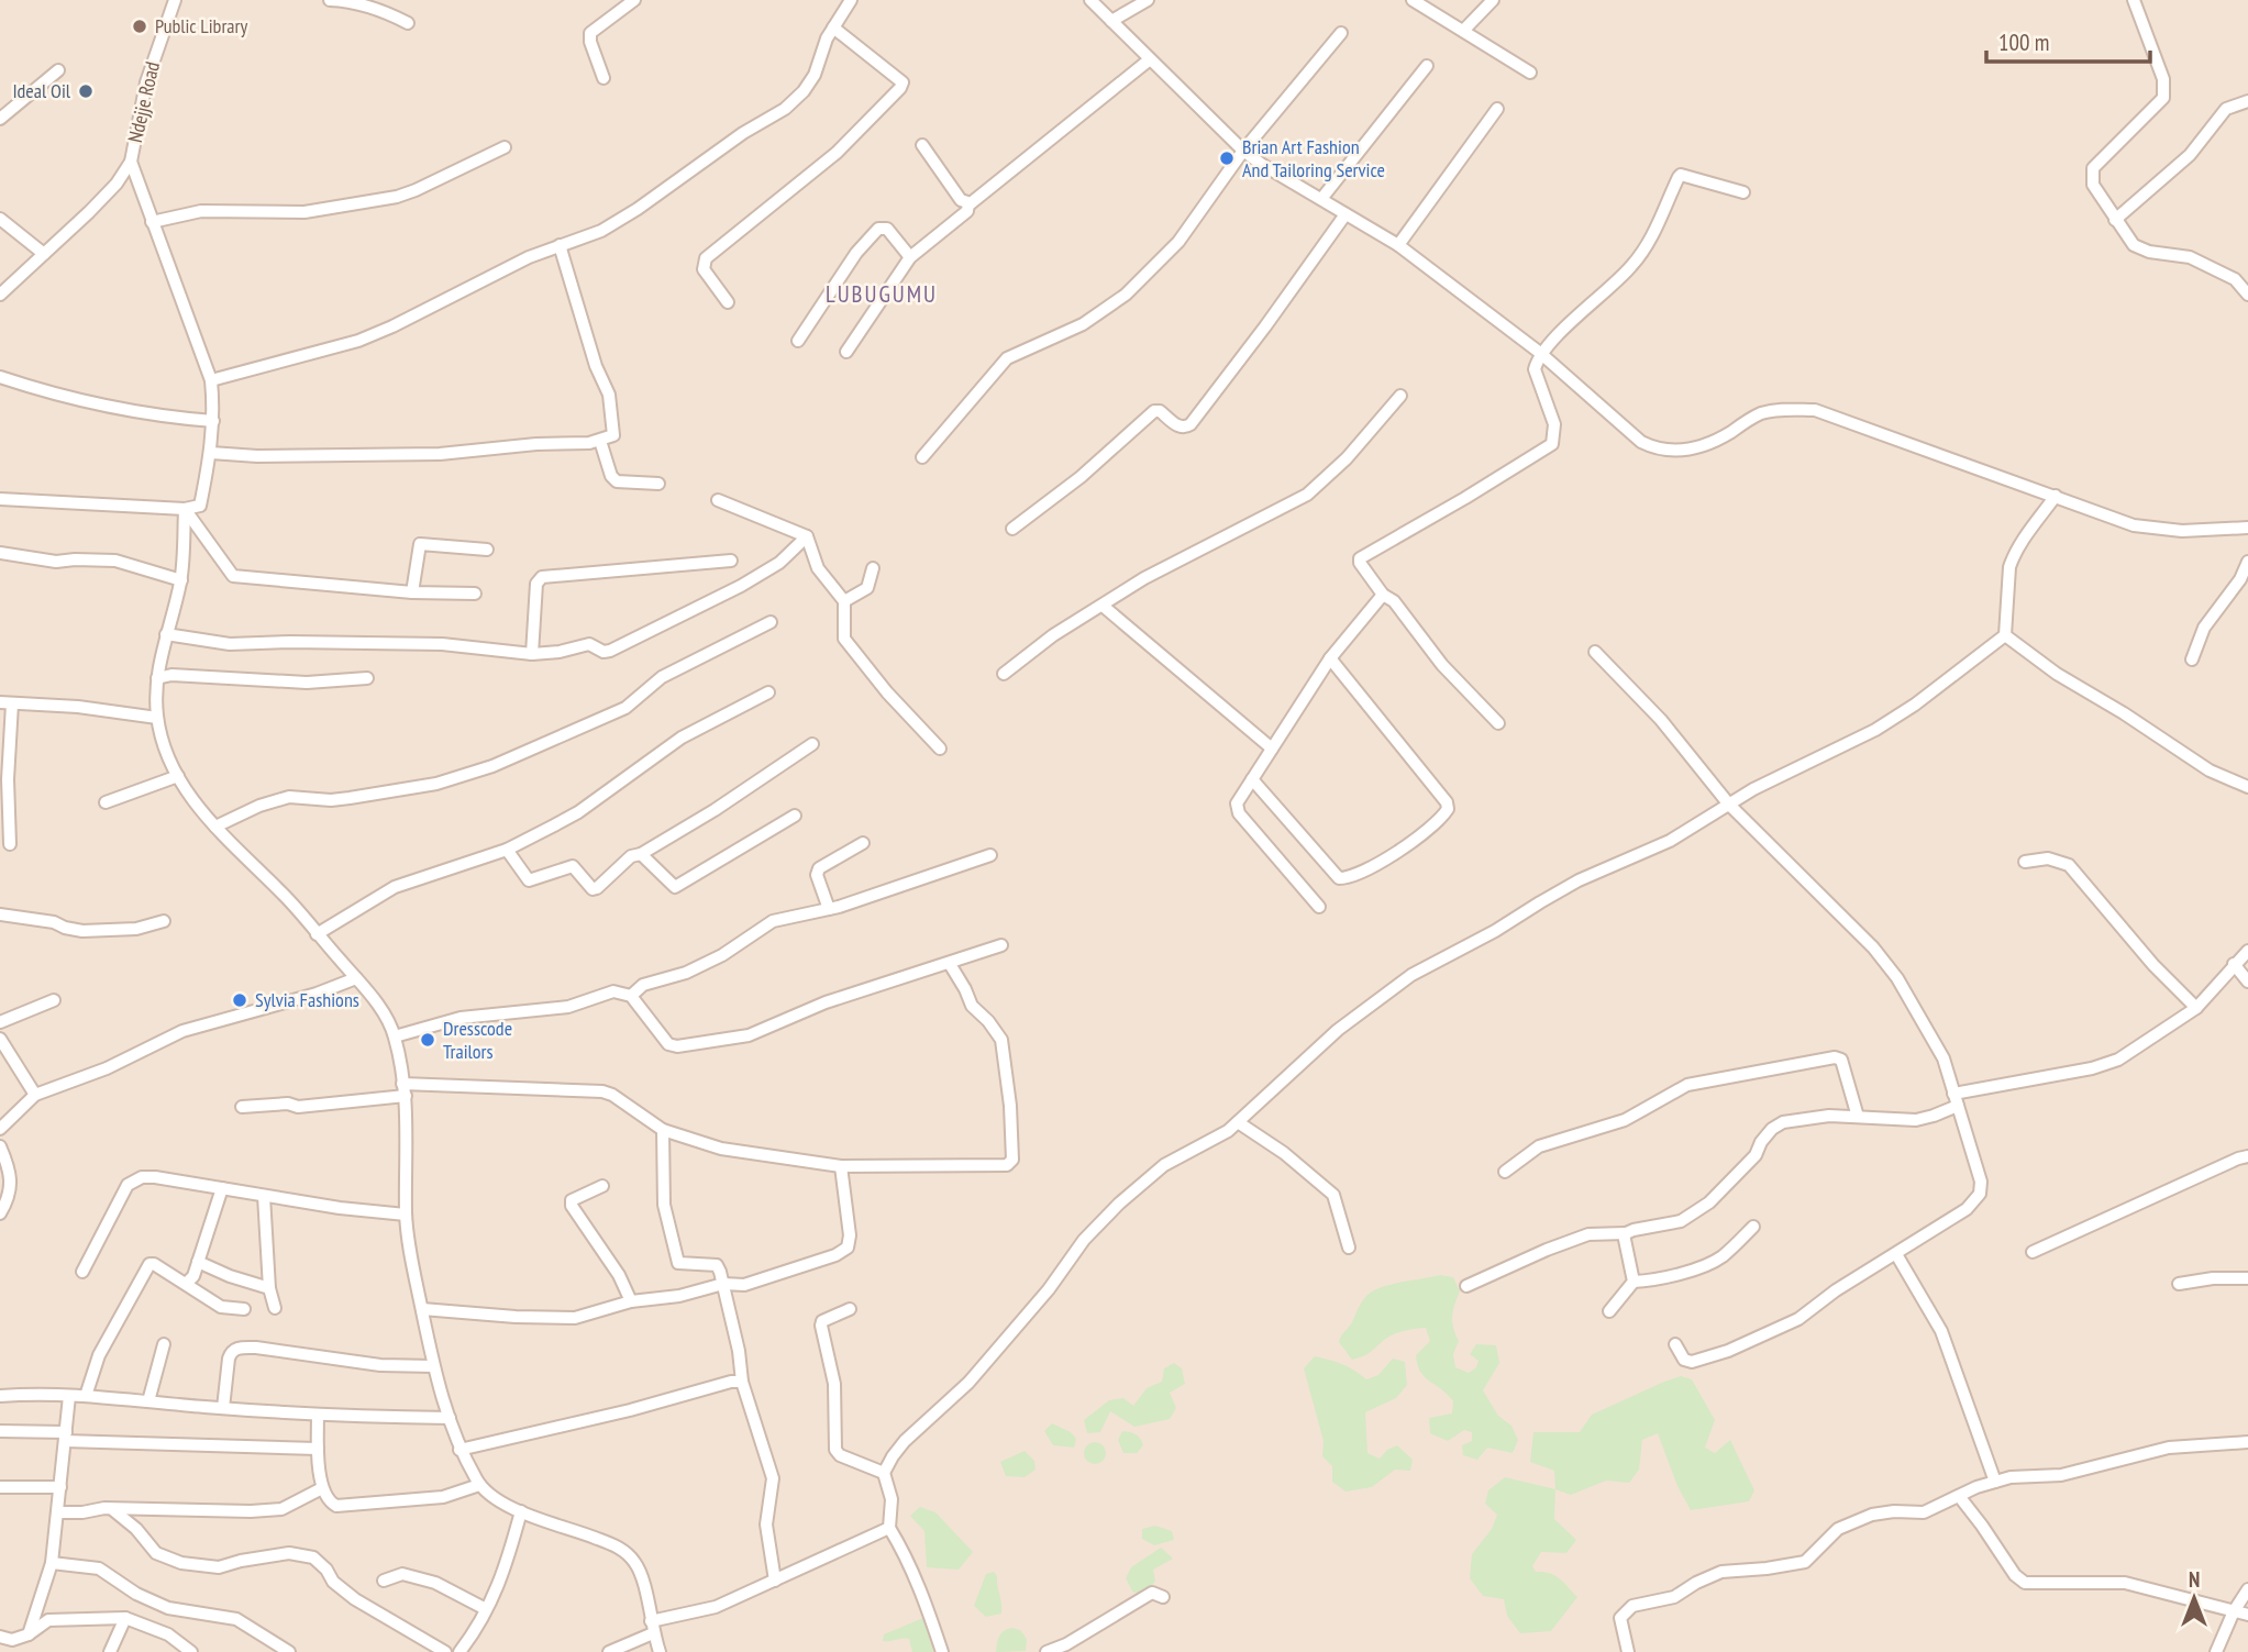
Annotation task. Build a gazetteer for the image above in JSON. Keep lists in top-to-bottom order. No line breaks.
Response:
{"streets":{"street":["Ndejje Road"]},"districts":["LUBUGUMU"],"places":["Public Library","Ideal Oil","Brian Art Fashion And Tailoring Service","Sylvia Fashions","Dresscode Trailors"],"scale_bar":"100 m","north":"top"}
